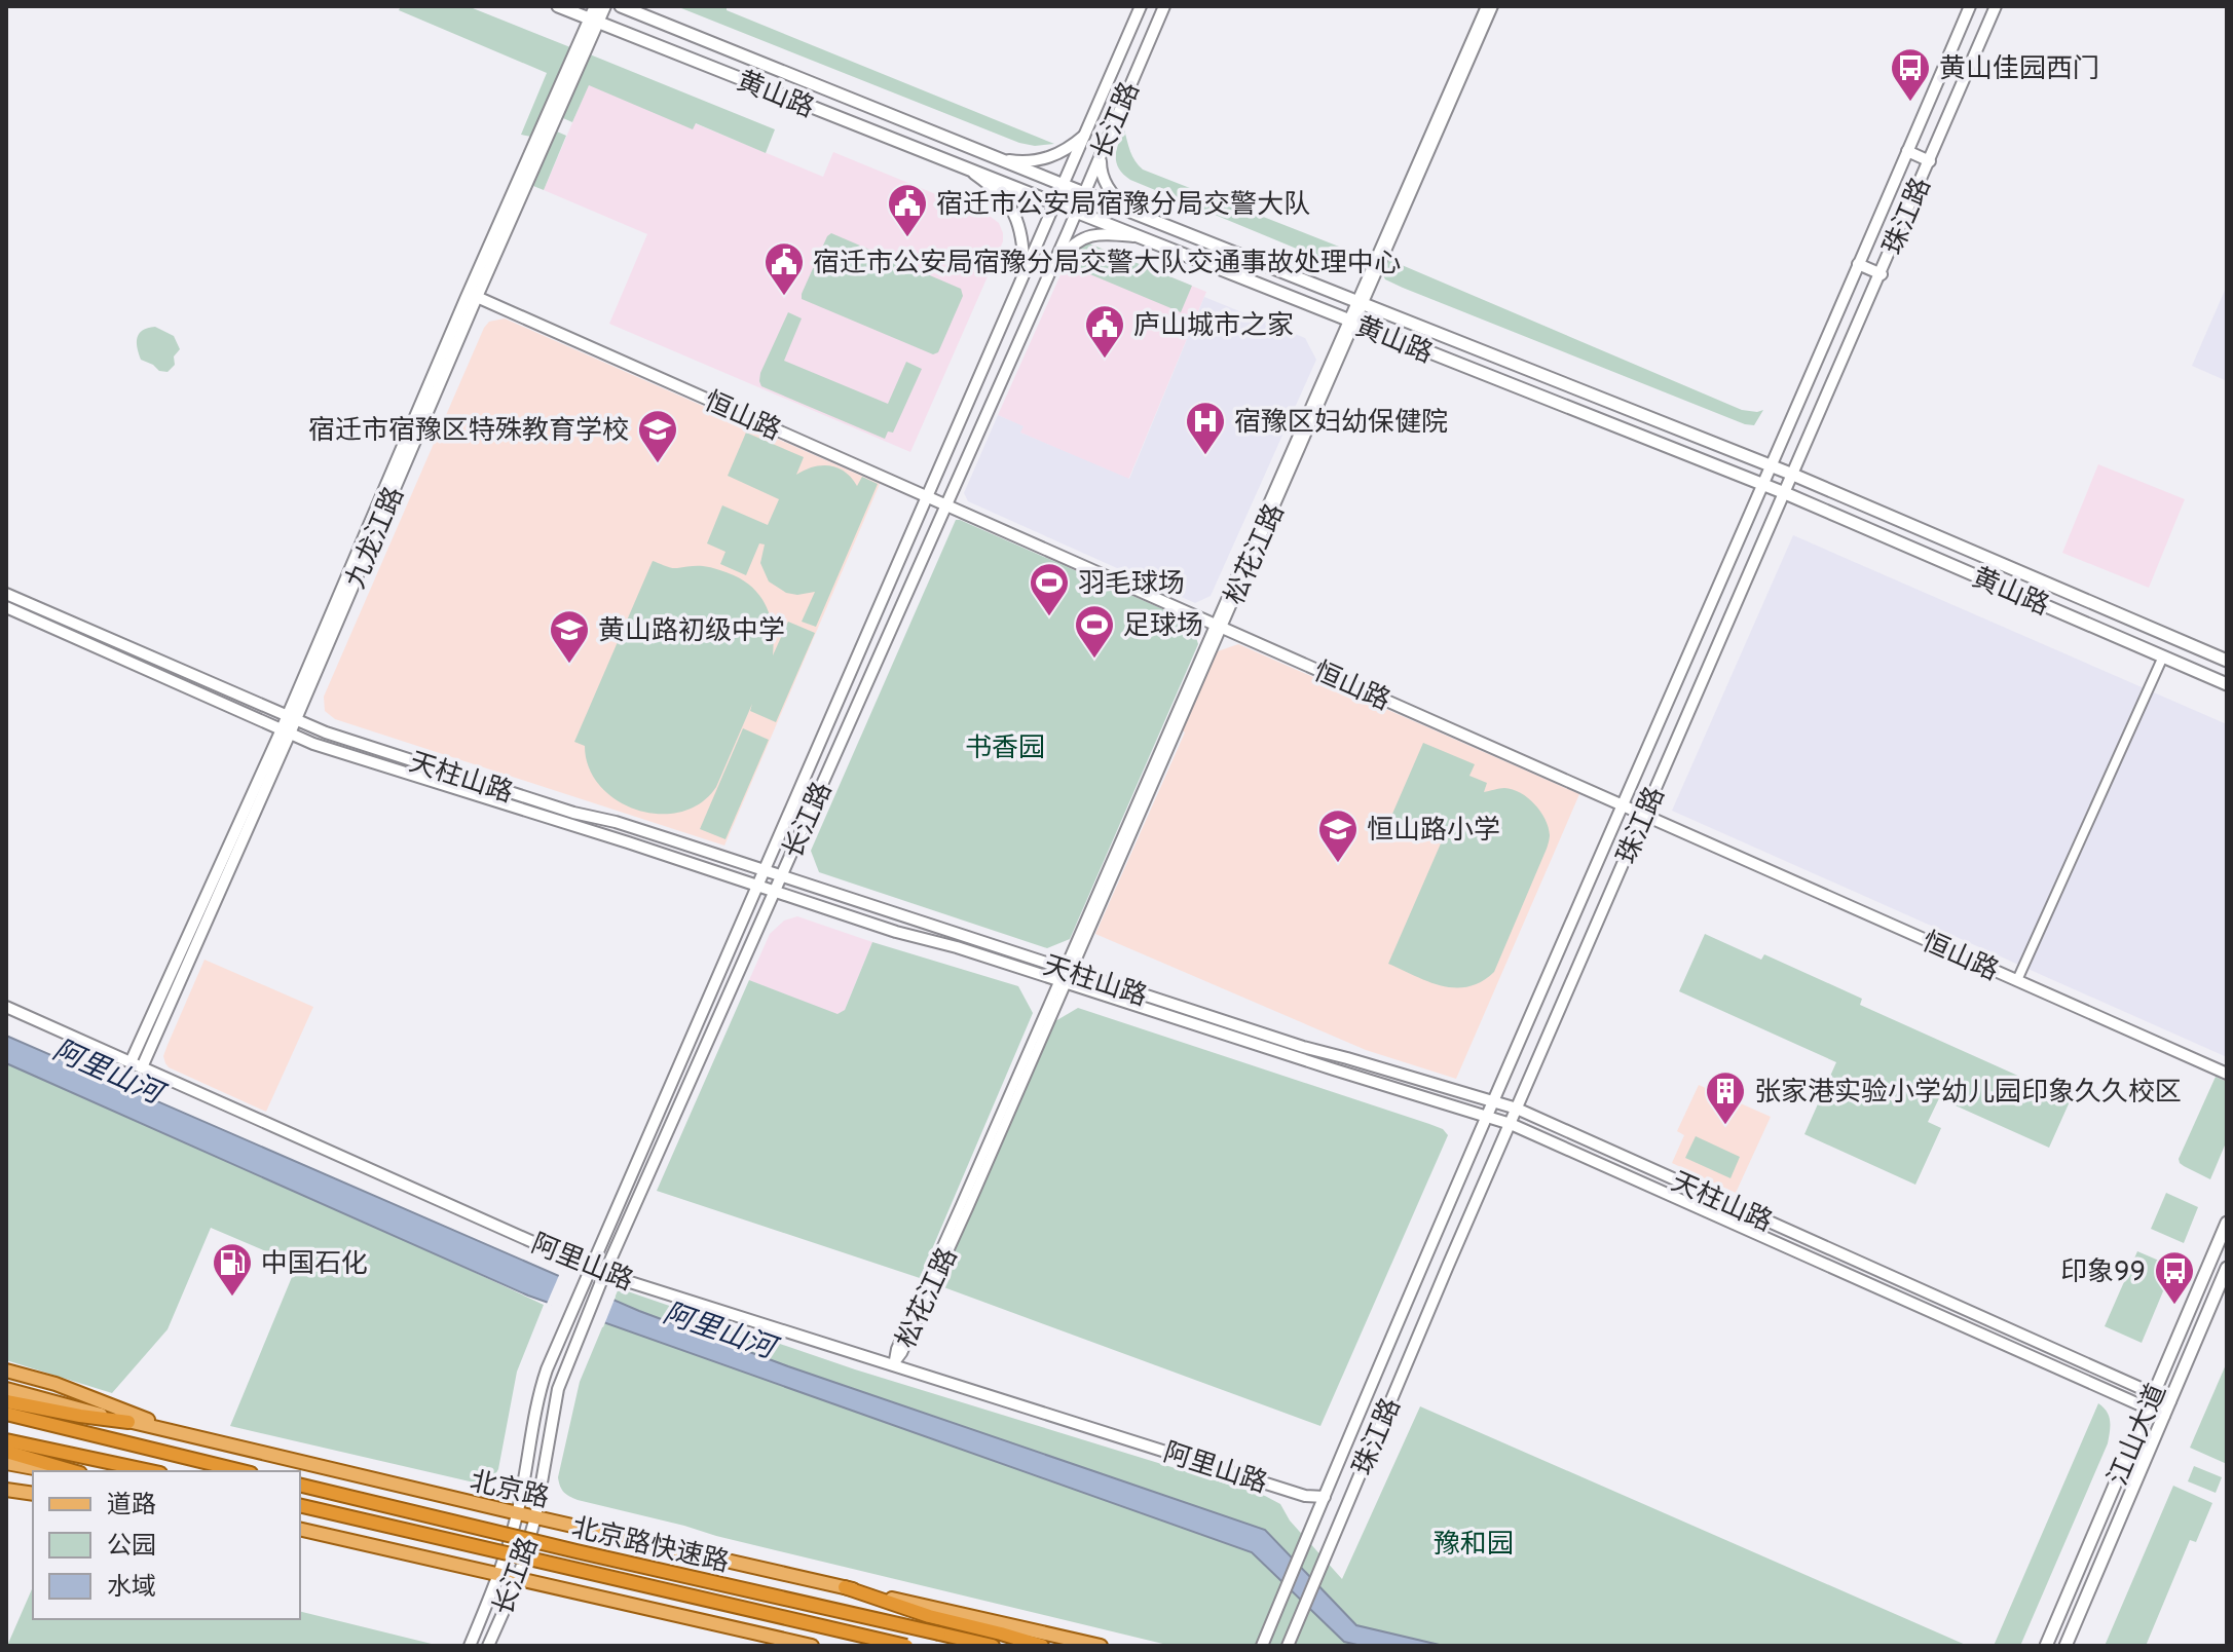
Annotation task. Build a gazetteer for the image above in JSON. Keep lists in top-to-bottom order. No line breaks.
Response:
{"streets":{"highway":["北京路快速路"],"main road":["黄山路","江山大道","北京路"],"street":["长江路","珠江路","恒山路","九龙江路","松花江路","天柱山路","阿里山路"]},"crossings":[["黄山路","长江路"],["黄山路","珠江路"],["黄山路","九龙江路"],["黄山路","松花江路"],["长江路","恒山路"],["长江路","天柱山路"],["长江路","阿里山路"],["长江路","北京路"],["珠江路","恒山路"],["珠江路","天柱山路"],["珠江路","阿里山路"],["恒山路","九龙江路"],["恒山路","松花江路"],["九龙江路","天柱山路"],["九龙江路","阿里山路"],["松花江路","天柱山路"],["松花江路","阿里山路"],["天柱山路","江山大道"]],"water":["阿里山河"],"parks":["书香园","豫和园"],"places":{"bus stop":["黄山佳园西门","印象99"],"public building":["宿迁市公安局宿豫分局交警大队","宿迁市公安局宿豫分局交警大队交通事故处理中心","庐山城市之家"],"hospital":["宿豫区妇幼保健院"],"school or university":["宿迁市宿豫区特殊教育学校","黄山路初级中学","恒山路小学"],"sports":["羽毛球场","足球场"],"building":["张家港实验小学幼儿园印象久久校区"],"fuel station":["中国石化"]},"legend":["道路","公园","水域"]}
